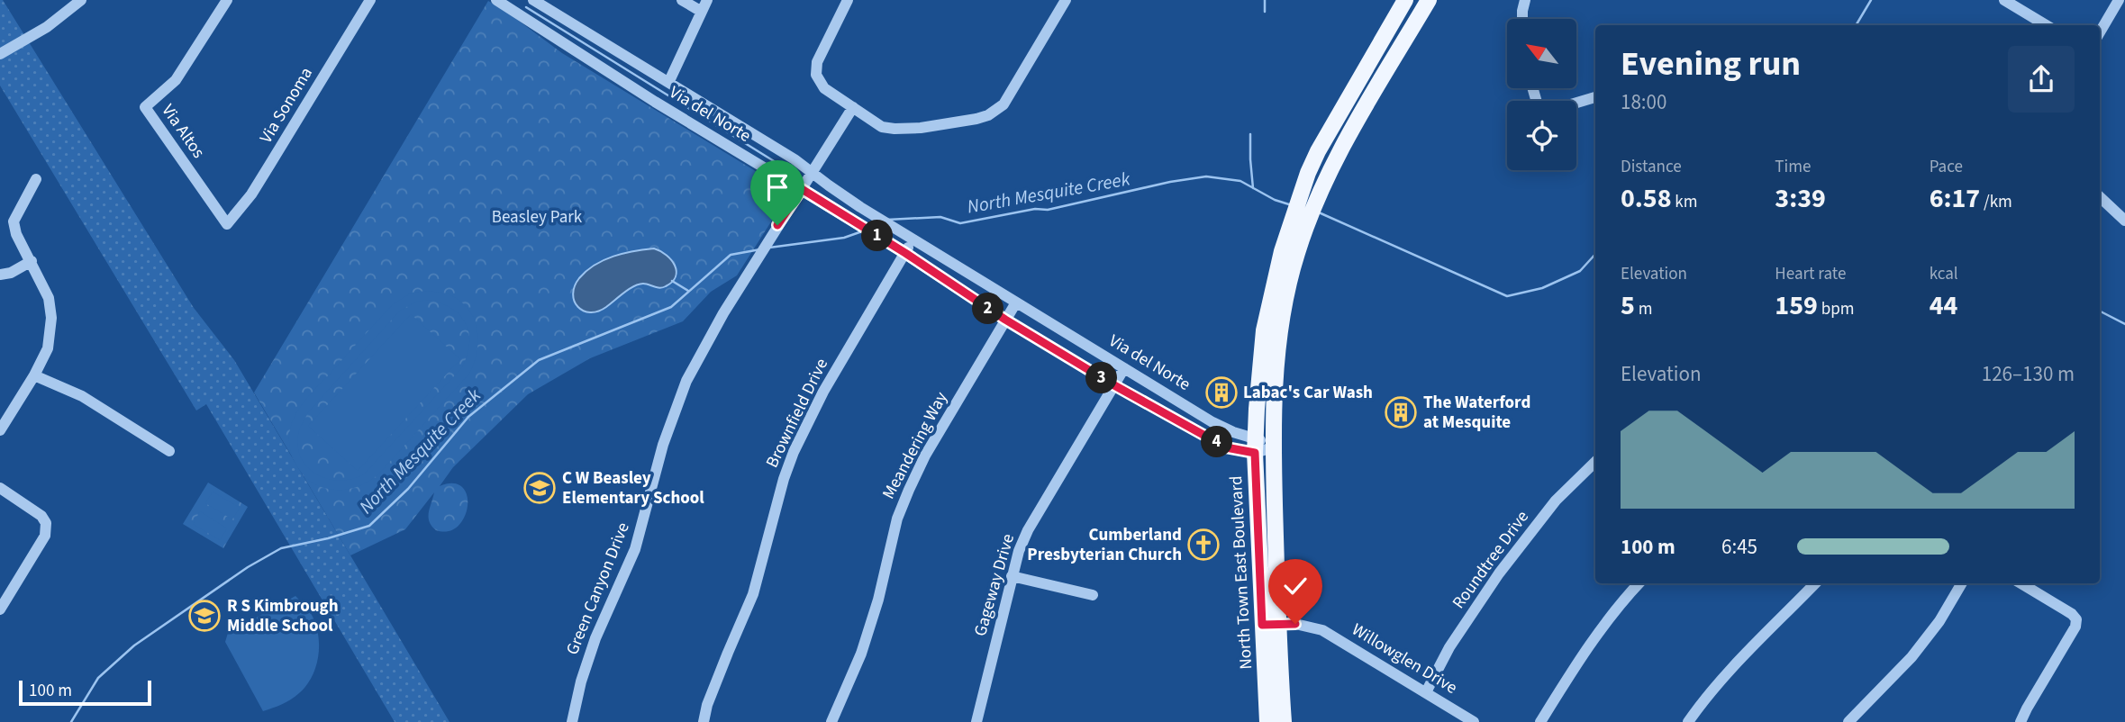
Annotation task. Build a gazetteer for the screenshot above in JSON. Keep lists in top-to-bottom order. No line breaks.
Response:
{"streets":{"main road":["North Town East Boulevard"],"street":["Via Sonoma","Via del Norte","Via Altos","Brownfield Drive","Meandering Way","Roundtree Drive","Gageway Drive","Green Canyon Drive","Willowglen Drive"]},"crossings":[["Via Sonoma","Via Altos"],["Via del Norte","Brownfield Drive"],["Via del Norte","Meandering Way"],["Via del Norte","North Town East Boulevard"],["Via del Norte","Gageway Drive"],["Via del Norte","Green Canyon Drive"],["Roundtree Drive","Willowglen Drive"],["North Town East Boulevard","Willowglen Drive"]],"water":["North Mesquite Creek"],"parks":["Beasley Park"],"places":{"building":["Labac's Car Wash","The Waterford at Mesquite"],"school or university":["C W Beasley Elementary School","R S Kimbrough Middle School"],"church":["Cumberland Presbyterian Church"]},"scale_bar":"100 m","north":"top left","page":{"heading":["Evening run","18:00"],"stats":[["Distance","0.58 km"],["Time","3:39"],["Pace","6:17 /km"],["Elevation","5 m"],["Heart rate","159 bpm"],["kcal","44"]],"pins":["1","2","3","4"],"chart":["Elevation","126–130 m"],"list":[{"name":"100 m","note":"6:45"}],"scale":"100 m"}}
